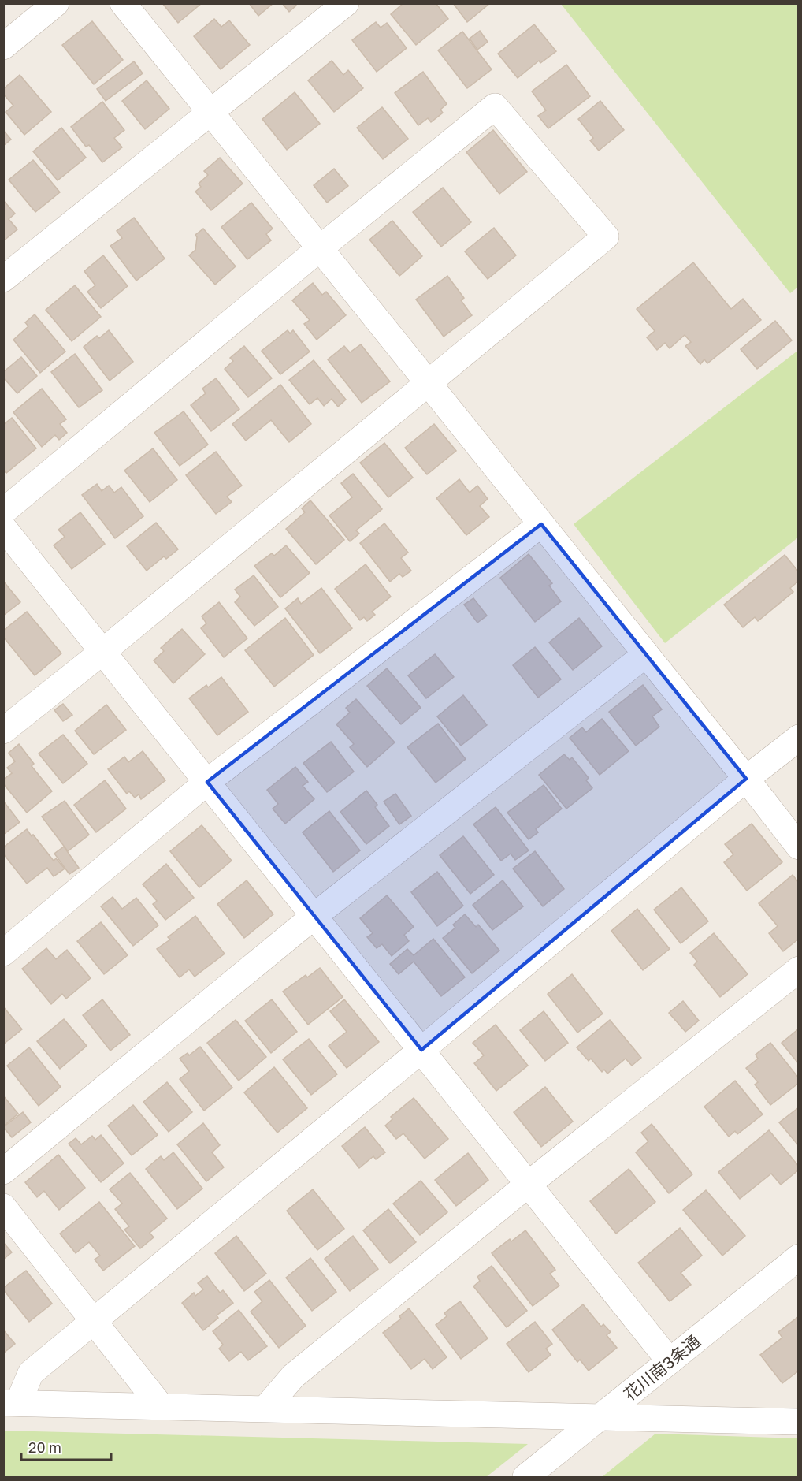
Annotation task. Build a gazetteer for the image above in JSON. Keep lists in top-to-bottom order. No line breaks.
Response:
{"streets":{"street":["花川南3条通"]},"scale_bar":"20 m"}
